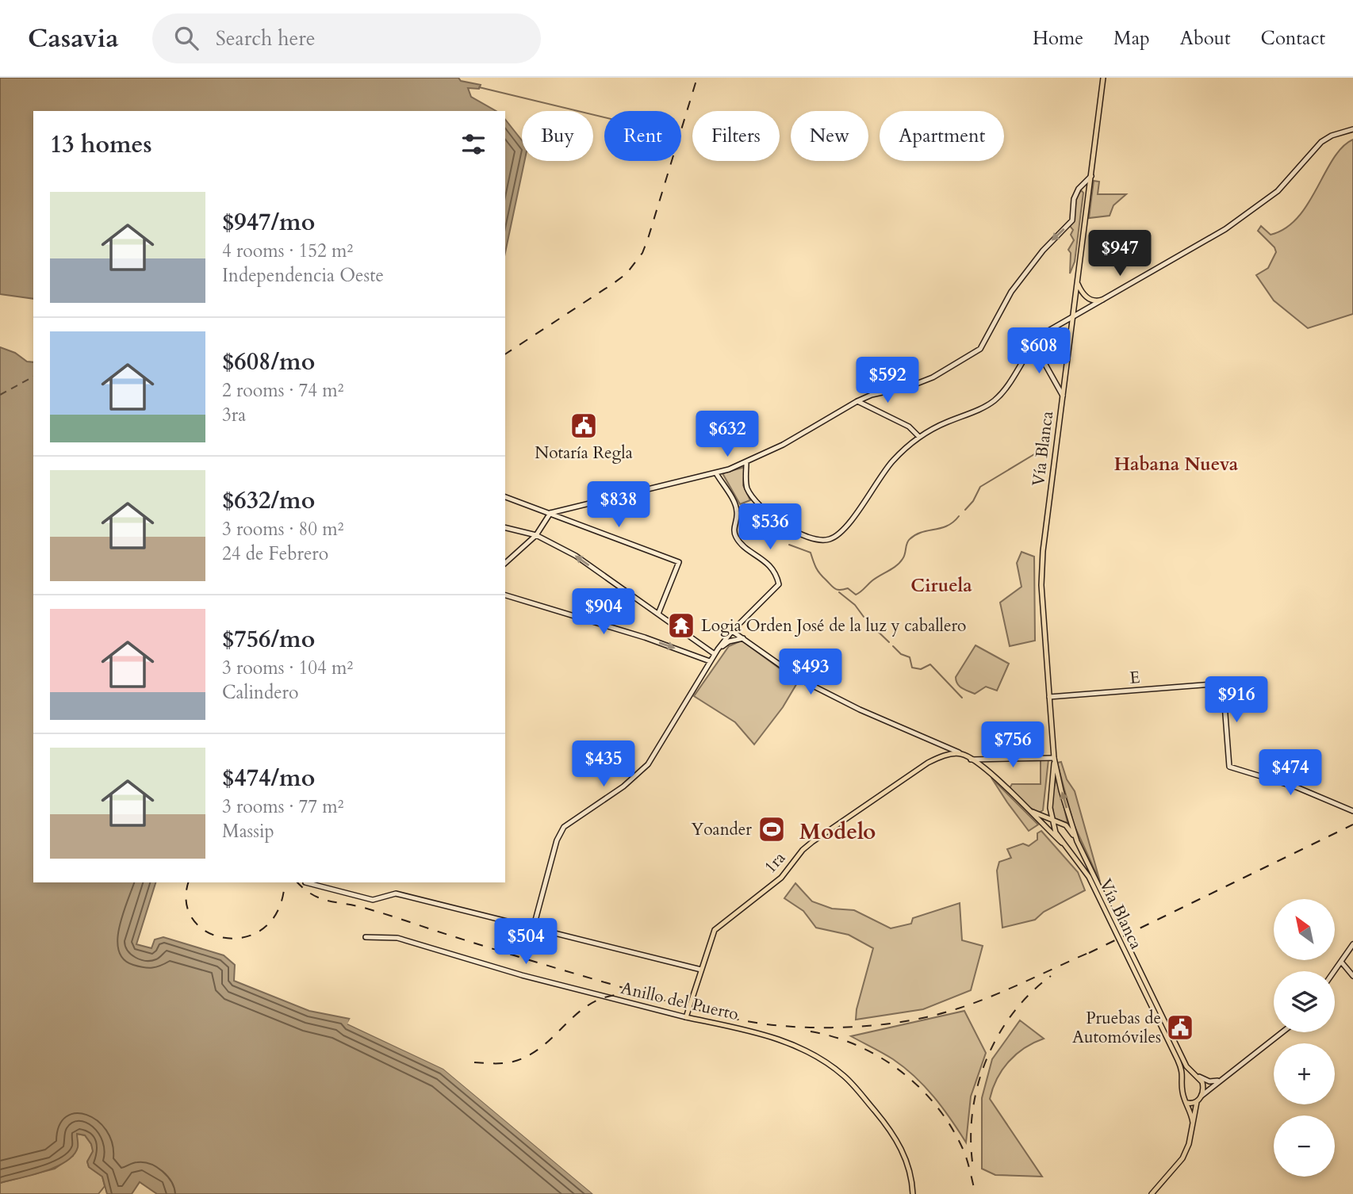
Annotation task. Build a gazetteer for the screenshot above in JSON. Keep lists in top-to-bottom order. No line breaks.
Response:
{"streets":{"main road":["Vía Blanca","E","1ra","Anillo del Puerto"]},"crossings":[["Vía Blanca","E"],["1ra","Anillo del Puerto"]],"districts":["Habana Nueva","Ciruela","Modelo"],"places":{"public building":["Notaría Regla","Pruebas de Automóviles"],"temple":["Logia Orden José de la luz y caballero"],"sports":["Yoander"]},"north":"top left","page":{"header":"Casavia","search":"Search here","nav":["Home","Map","About","Contact"],"chip":["Buy","Rent","Filters","New","Apartment"],"heading":"13 homes","list":[{"name":"$947/mo","note":"4 rooms · 152 m² · Independencia Oeste"},{"name":"$608/mo","note":"2 rooms · 74 m² · 3ra"},{"name":"$632/mo","note":"3 rooms · 80 m² · 24 de Febrero"},{"name":"$756/mo","note":"3 rooms · 104 m² · Calindero"},{"name":"$474/mo","note":"3 rooms · 77 m² · Massip"}],"price":["$947","$608","$592","$632","$838","$536","$904","$493","$916","$756","$435","$474","$504"],"map_buttons":["+","−"]}}
